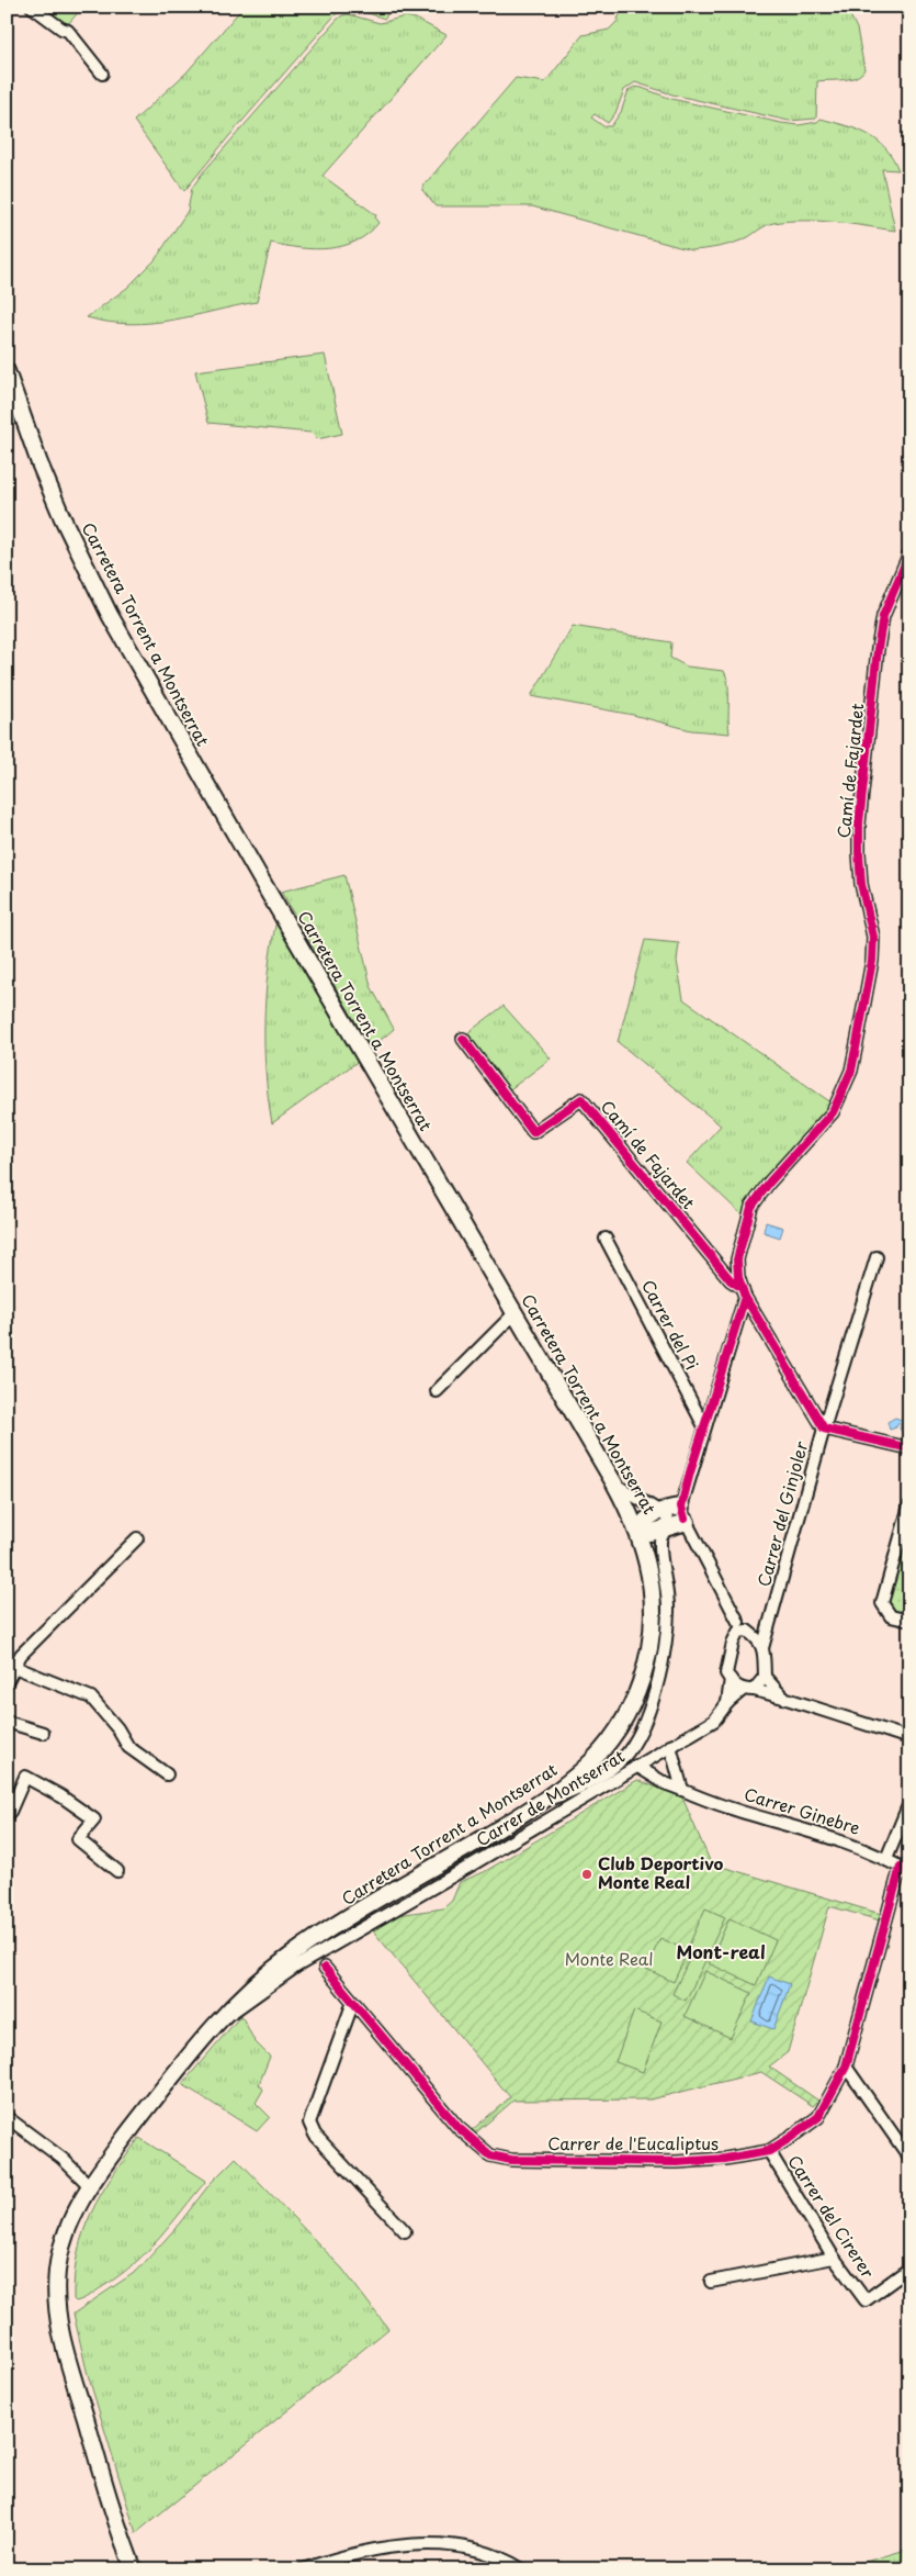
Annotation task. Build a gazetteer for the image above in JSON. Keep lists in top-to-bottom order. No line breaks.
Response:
{"streets":{"main road":["Carretera Torrent a Montserrat"],"street":["Camí de Fajardet","Carrer del Pi","Carrer del Ginjoler","Carrer de Montserrat","Carrer Ginebre","Carrer de l'Eucaliptus","Carrer del Cirerer"]},"crossings":[["Carretera Torrent a Montserrat","Carrer de Montserrat"],["Camí de Fajardet","Carrer del Pi"],["Carrer de Montserrat","Carrer Ginebre"],["Carrer Ginebre","Carrer de l'Eucaliptus"],["Carrer de l'Eucaliptus","Carrer del Cirerer"]],"districts":["Mont-real"],"parks":["Monte Real"],"places":["Club Deportivo Monte Real"]}
